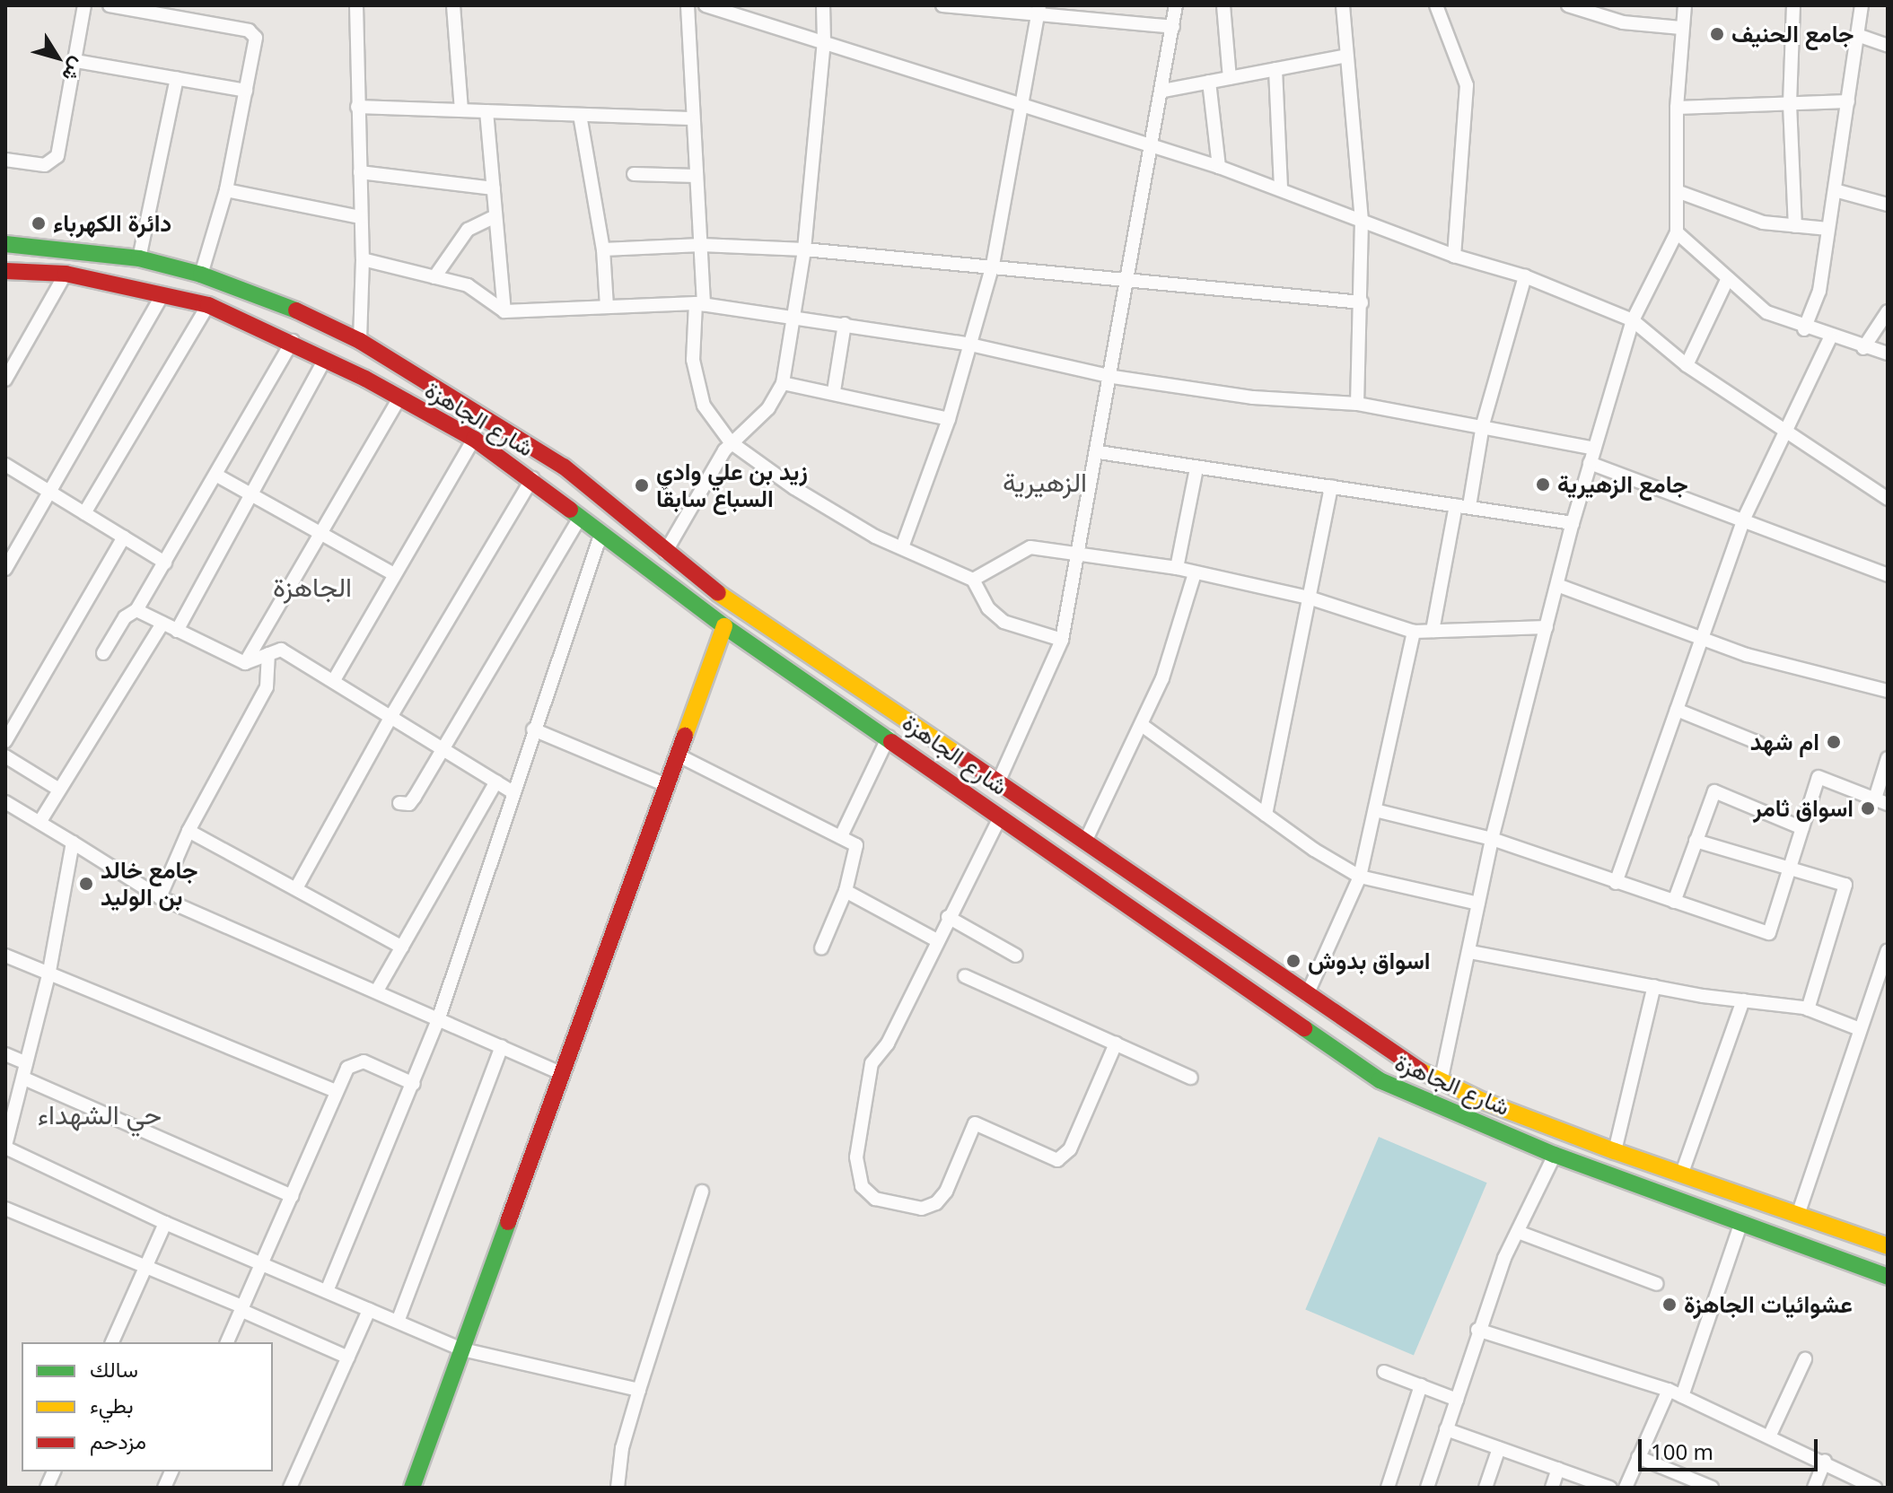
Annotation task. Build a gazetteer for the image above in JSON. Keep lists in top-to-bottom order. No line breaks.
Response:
{"streets":{"street":["شارع الجاهزة"]},"districts":["الزهيرية","الجاهزة","حي الشهداء"],"places":["جامع الحنيف","دائرة الكهرباء","جامع الزهيرية","زيد بن علي وادي السباع سابقا","ام شهد","اسواق ثامر","جامع خالد بن الوليد","اسواق بدوش","عشوائيات الجاهزة"],"legend":["سالك","بطيء","مزدحم"],"scale_bar":"100 m","north":"bottom right"}
